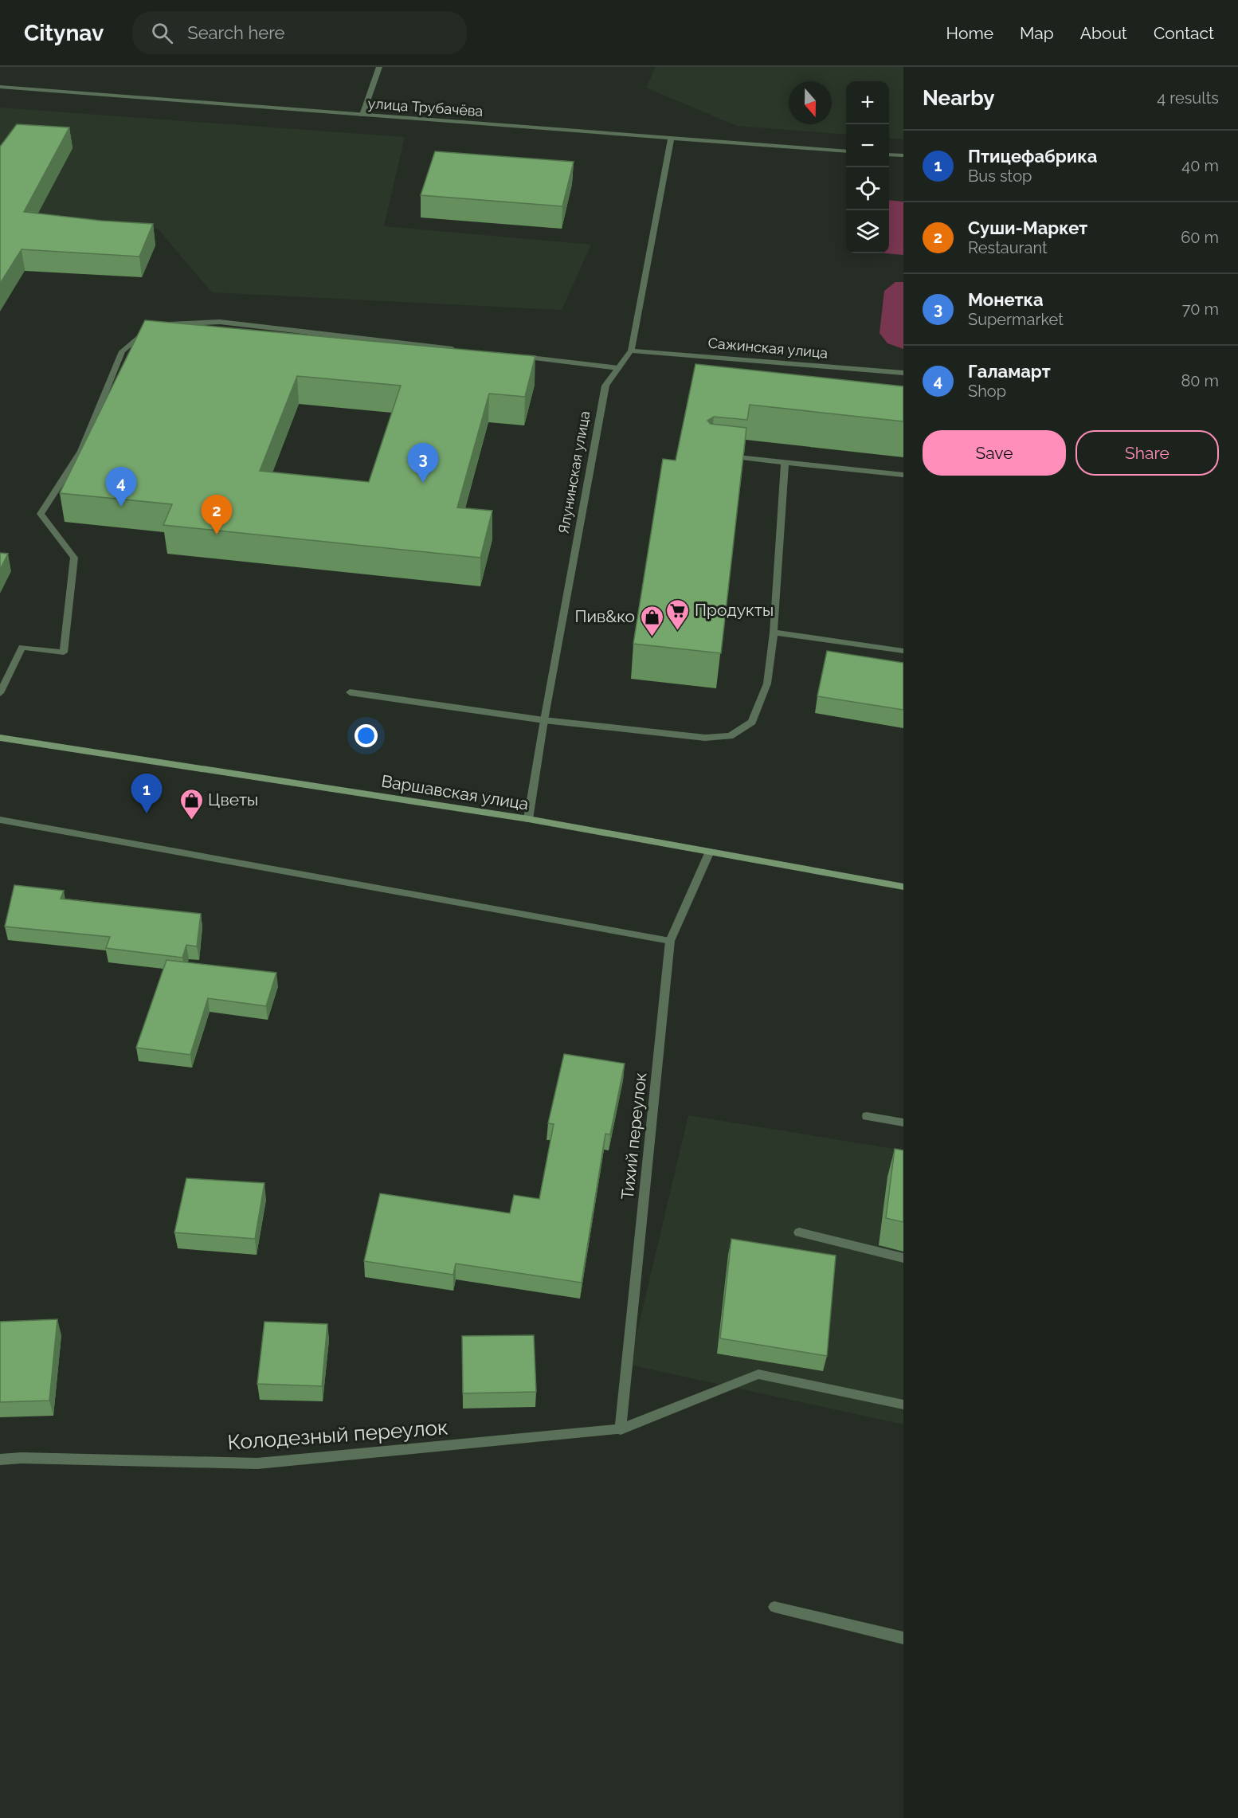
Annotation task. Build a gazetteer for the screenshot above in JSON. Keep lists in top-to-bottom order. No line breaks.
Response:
{"streets":{"main road":["Варшавская улица"],"street":["улица Трубачёва","Сажинская улица","Ялунинская улица","Тихий переулок","Колодезный переулок"]},"crossings":[["улица Трубачёва","Ялунинская улица"],["Сажинская улица","Ялунинская улица"],["Ялунинская улица","Варшавская улица"],["Варшавская улица","Тихий переулок"],["Тихий переулок","Колодезный переулок"]],"places":{"supermarket":["Продукты"],"shop":["Пив&ко","Цветы"]},"north":"bottom","page":{"header":"Citynav","search":"Search here","nav":["Home","Map","About","Contact"],"heading":["Nearby","4 results"],"map_buttons":["+","−"],"list":[{"mark":"1","name":"Птицефабрика","note":"Bus stop","value":"40 m"},{"mark":"2","name":"Суши-Маркет","note":"Restaurant","value":"60 m"},{"mark":"3","name":"Монетка","note":"Supermarket","value":"70 m"},{"mark":"4","name":"Галамарт","note":"Shop","value":"80 m"}],"buttons":["Save","Share"],"pins":["3","4","2","1"]}}
